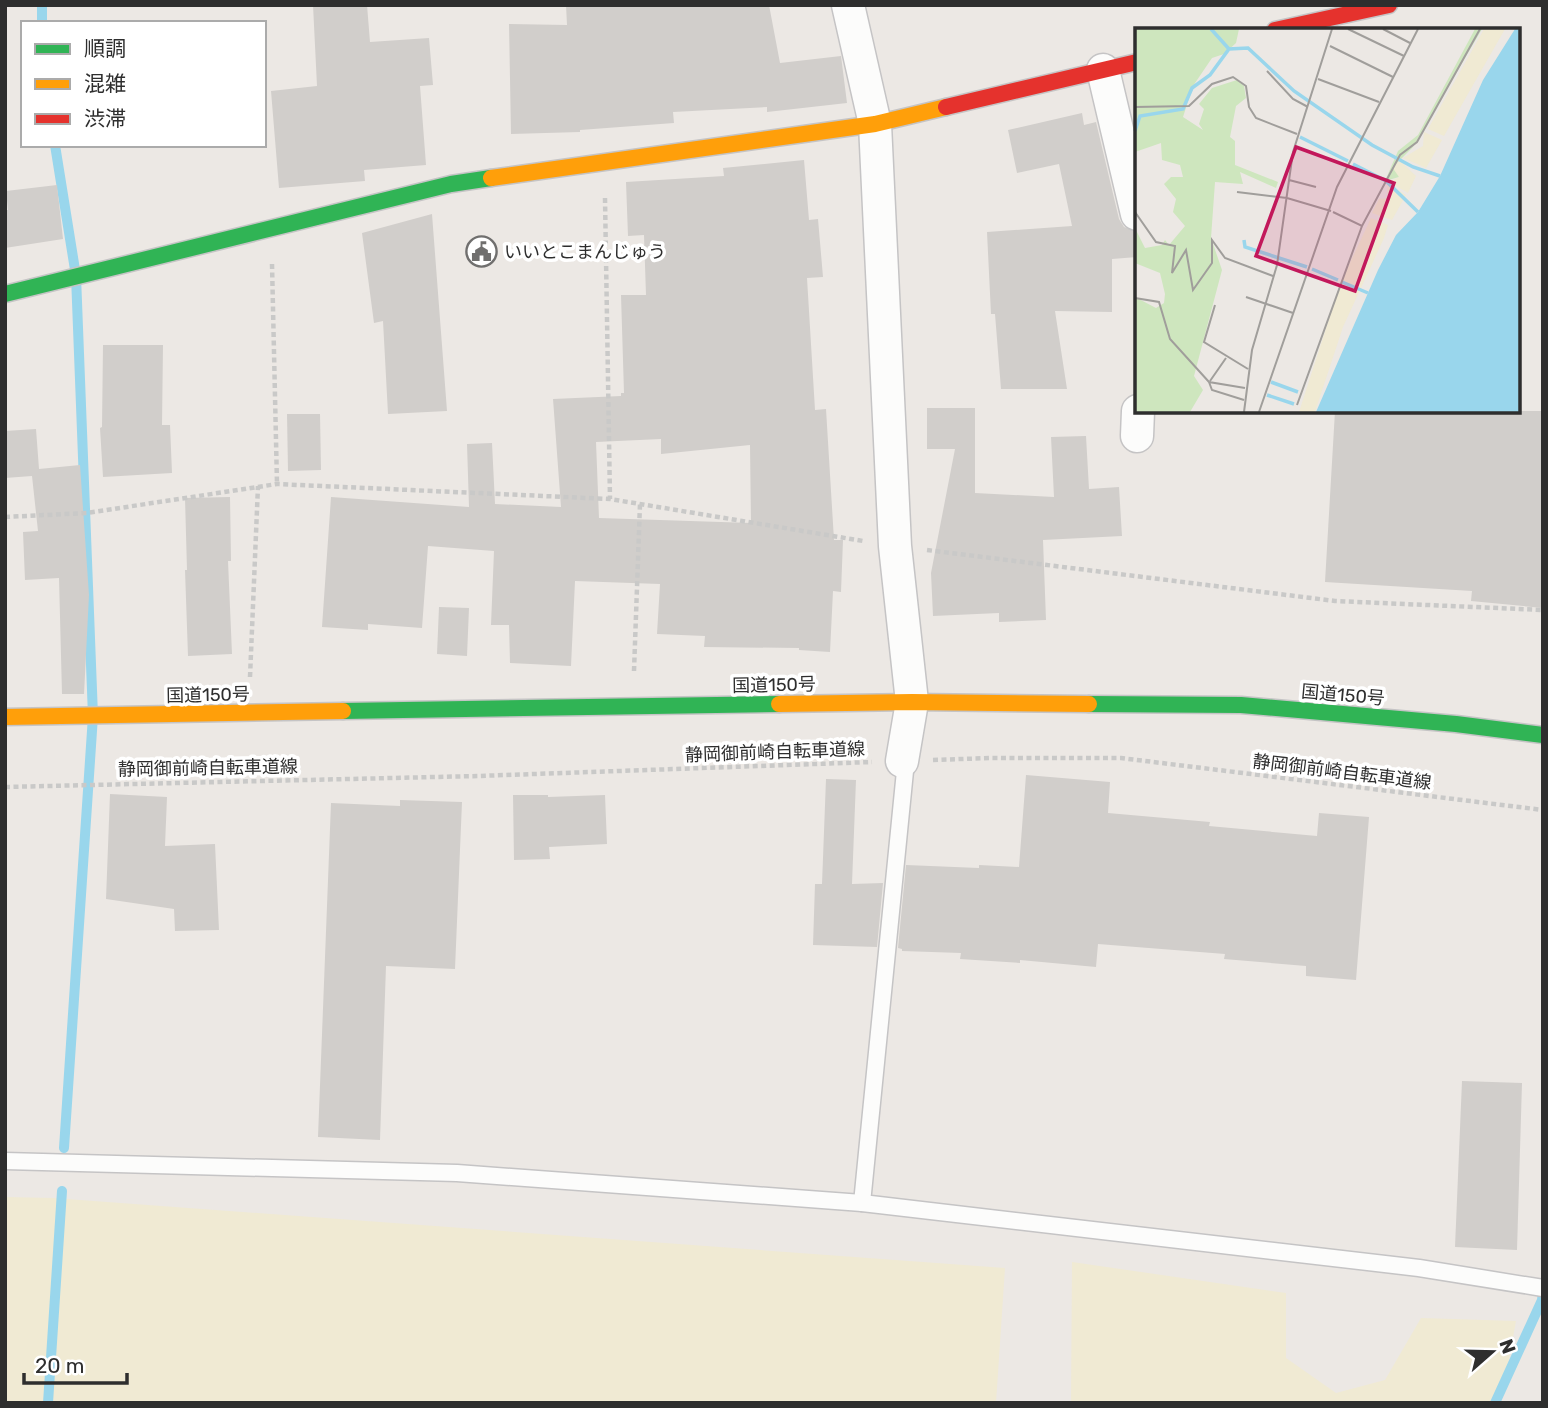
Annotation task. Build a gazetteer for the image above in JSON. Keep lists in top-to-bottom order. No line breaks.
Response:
{"streets":{"main road":["国道150号"],"path":["静岡御前崎自転車道線"]},"places":{"public building":["いいとこまんじゅう"]},"legend":["順調","混雑","渋滞"],"scale_bar":"20 m","north":"right"}
